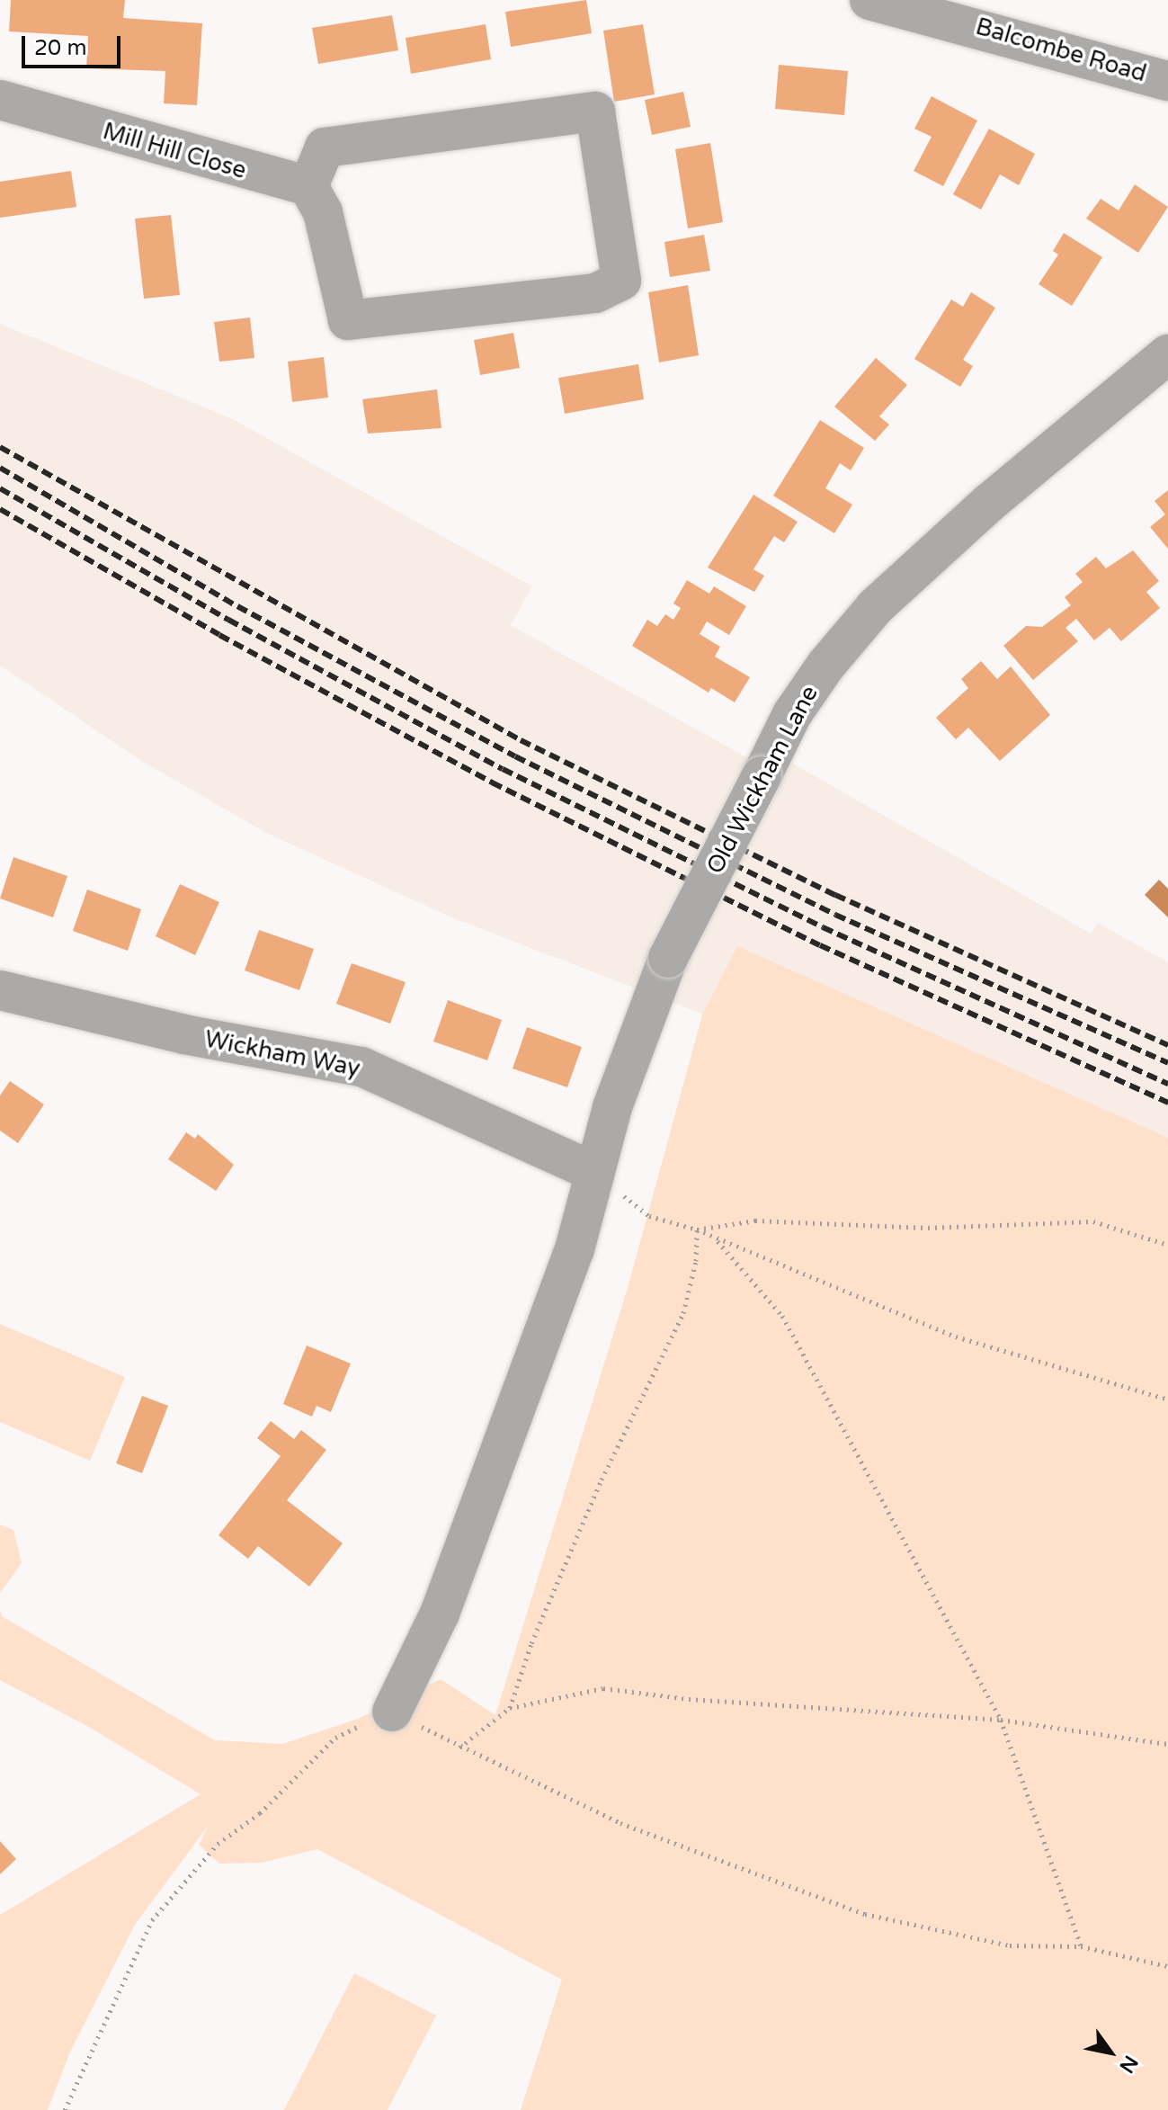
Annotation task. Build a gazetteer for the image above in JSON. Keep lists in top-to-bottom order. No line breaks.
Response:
{"streets":{"street":["Balcombe Road","Mill Hill Close","Old Wickham Lane","Wickham Way"]},"crossings":[["Old Wickham Lane","Wickham Way"]],"scale_bar":"20 m","north":"bottom right"}
